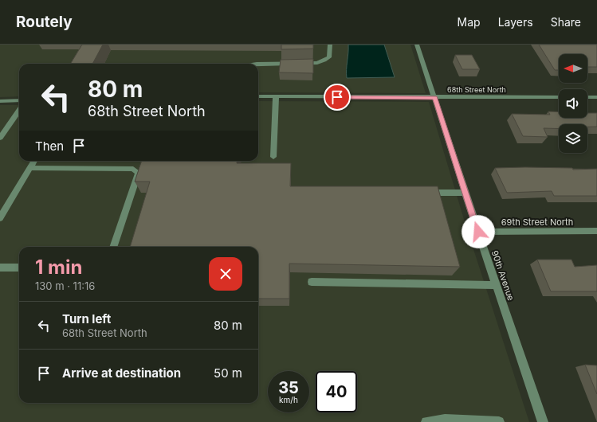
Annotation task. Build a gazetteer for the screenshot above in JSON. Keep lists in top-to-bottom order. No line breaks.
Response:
{"streets":{"street":["68th Street North","69th Street North","90th Avenue"]},"crossings":[["68th Street North","90th Avenue"],["69th Street North","90th Avenue"]],"north":"left","page":{"header":"Routely","nav":["Map","Layers","Share"],"turn":["80 m","68th Street North"],"then":"Then","heading":["1 min","130 m · 11:16"],"list":[{"name":"Turn left","note":"68th Street North","value":"80 m"},{"name":"Arrive at destination","value":"50 m"}],"speed":"35 km/h","limit":"40"}}
